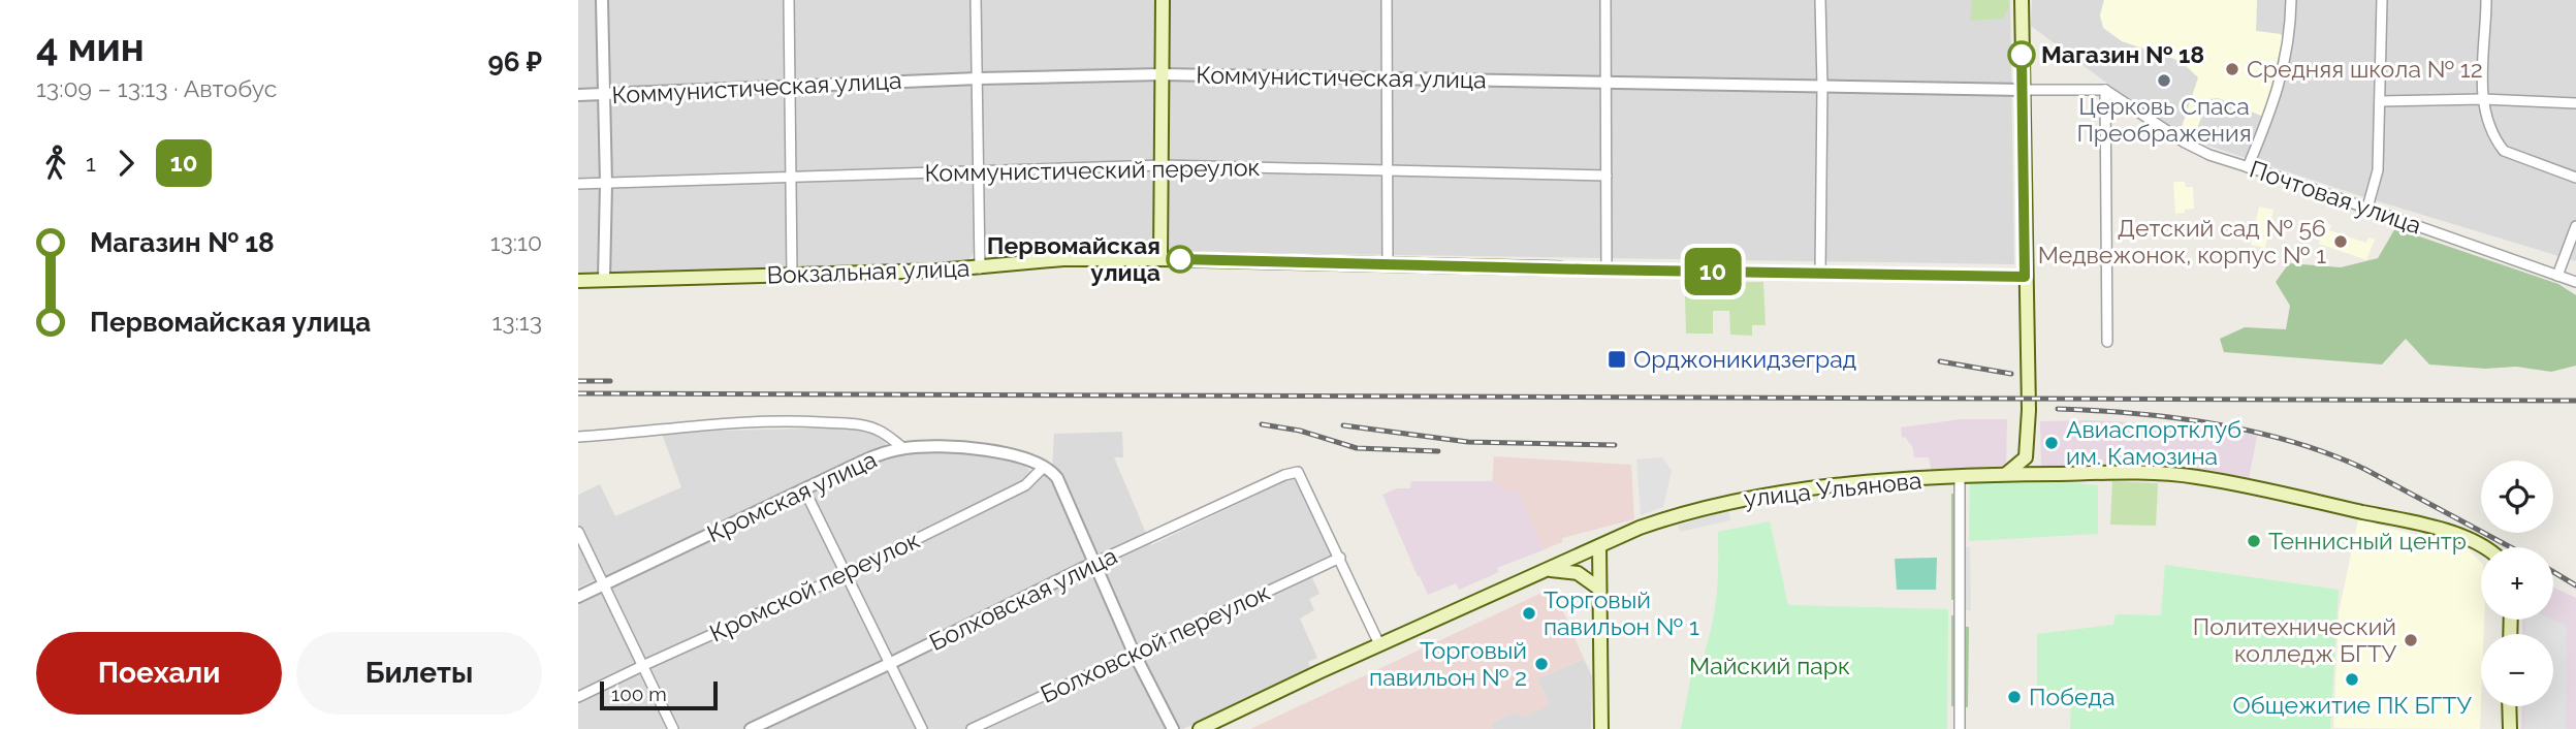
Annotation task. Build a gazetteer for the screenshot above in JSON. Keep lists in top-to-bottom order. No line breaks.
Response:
{"streets":{"main road":["Вокзальная улица","улица Ульянова"],"street":["Коммунистическая улица","Коммунистический переулок","Почтовая улица","Кромская улица","Кромской переулок","Болховская улица","Болховской переулок"]},"crossings":[["Коммунистическая улица","Почтовая улица"],["Кромская улица","Кромской переулок"],["Кромская улица","Болховская улица"],["Болховская улица","Болховской переулок"]],"parks":["Майский парк"],"places":{"other":["Магазин № 18","Средняя школа № 12","Церковь Спаса Преображения","Детский сад № 56 Медвежонок, корпус № 1","Первомайская улица","Авиаспортклуб им. Камозина","Теннисный центр","Торговый павильон № 1","Политехнический колледж БГТУ","Торговый павильон № 2","Общежитие ПК БГТУ","Победа"],"transit":["Орджоникидзеград"]},"lines":["bus line 10"],"scale_bar":"100 m","page":{"heading":["4 мин","13:09 – 13:13 · Автобус","96 ₽"],"on_map":"10","legs":["1","10"],"list":[{"name":"Магазин № 18","value":"13:10"},{"name":"Первомайская улица","value":"13:13"}],"map_buttons":["+","−"],"buttons":["Поехали","Билеты"],"scale":"100 m"}}
